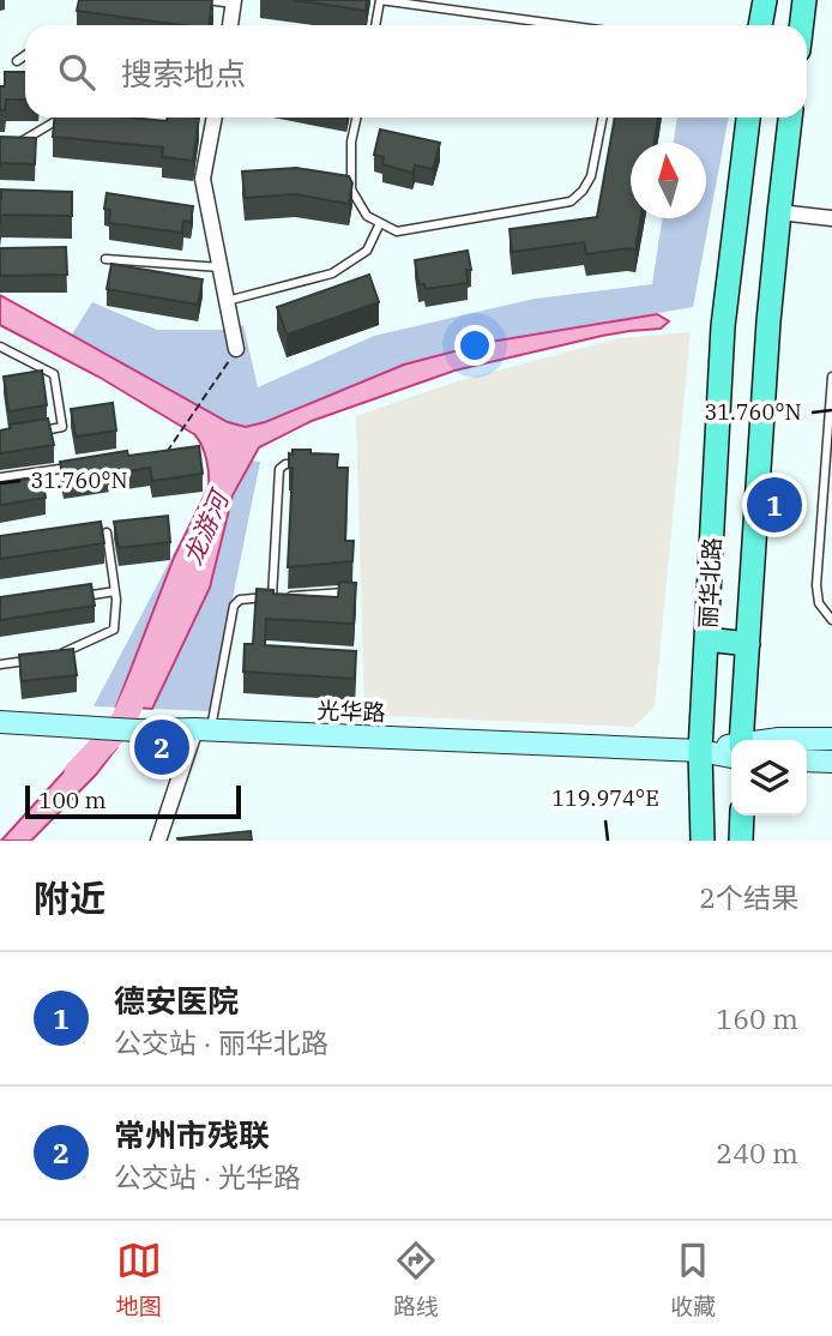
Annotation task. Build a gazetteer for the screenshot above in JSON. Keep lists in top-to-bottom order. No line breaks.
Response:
{"streets":{"main road":["丽华北路","光华路"]},"crossings":[["丽华北路","光华路"]],"water":["龙游河"],"scale_bar":"100 m","north":"top","page":{"search":"搜索地点","pins":["1","2"],"scale":"100 m","heading":["附近","2个结果"],"list":[{"mark":"1","name":"德安医院","note":"公交站 · 丽华北路","value":"160 m"},{"mark":"2","name":"常州市残联","note":"公交站 · 光华路","value":"240 m"}],"nav":["地图","路线","收藏"]},"coordinates":["31.760°N","119.974°E"]}
